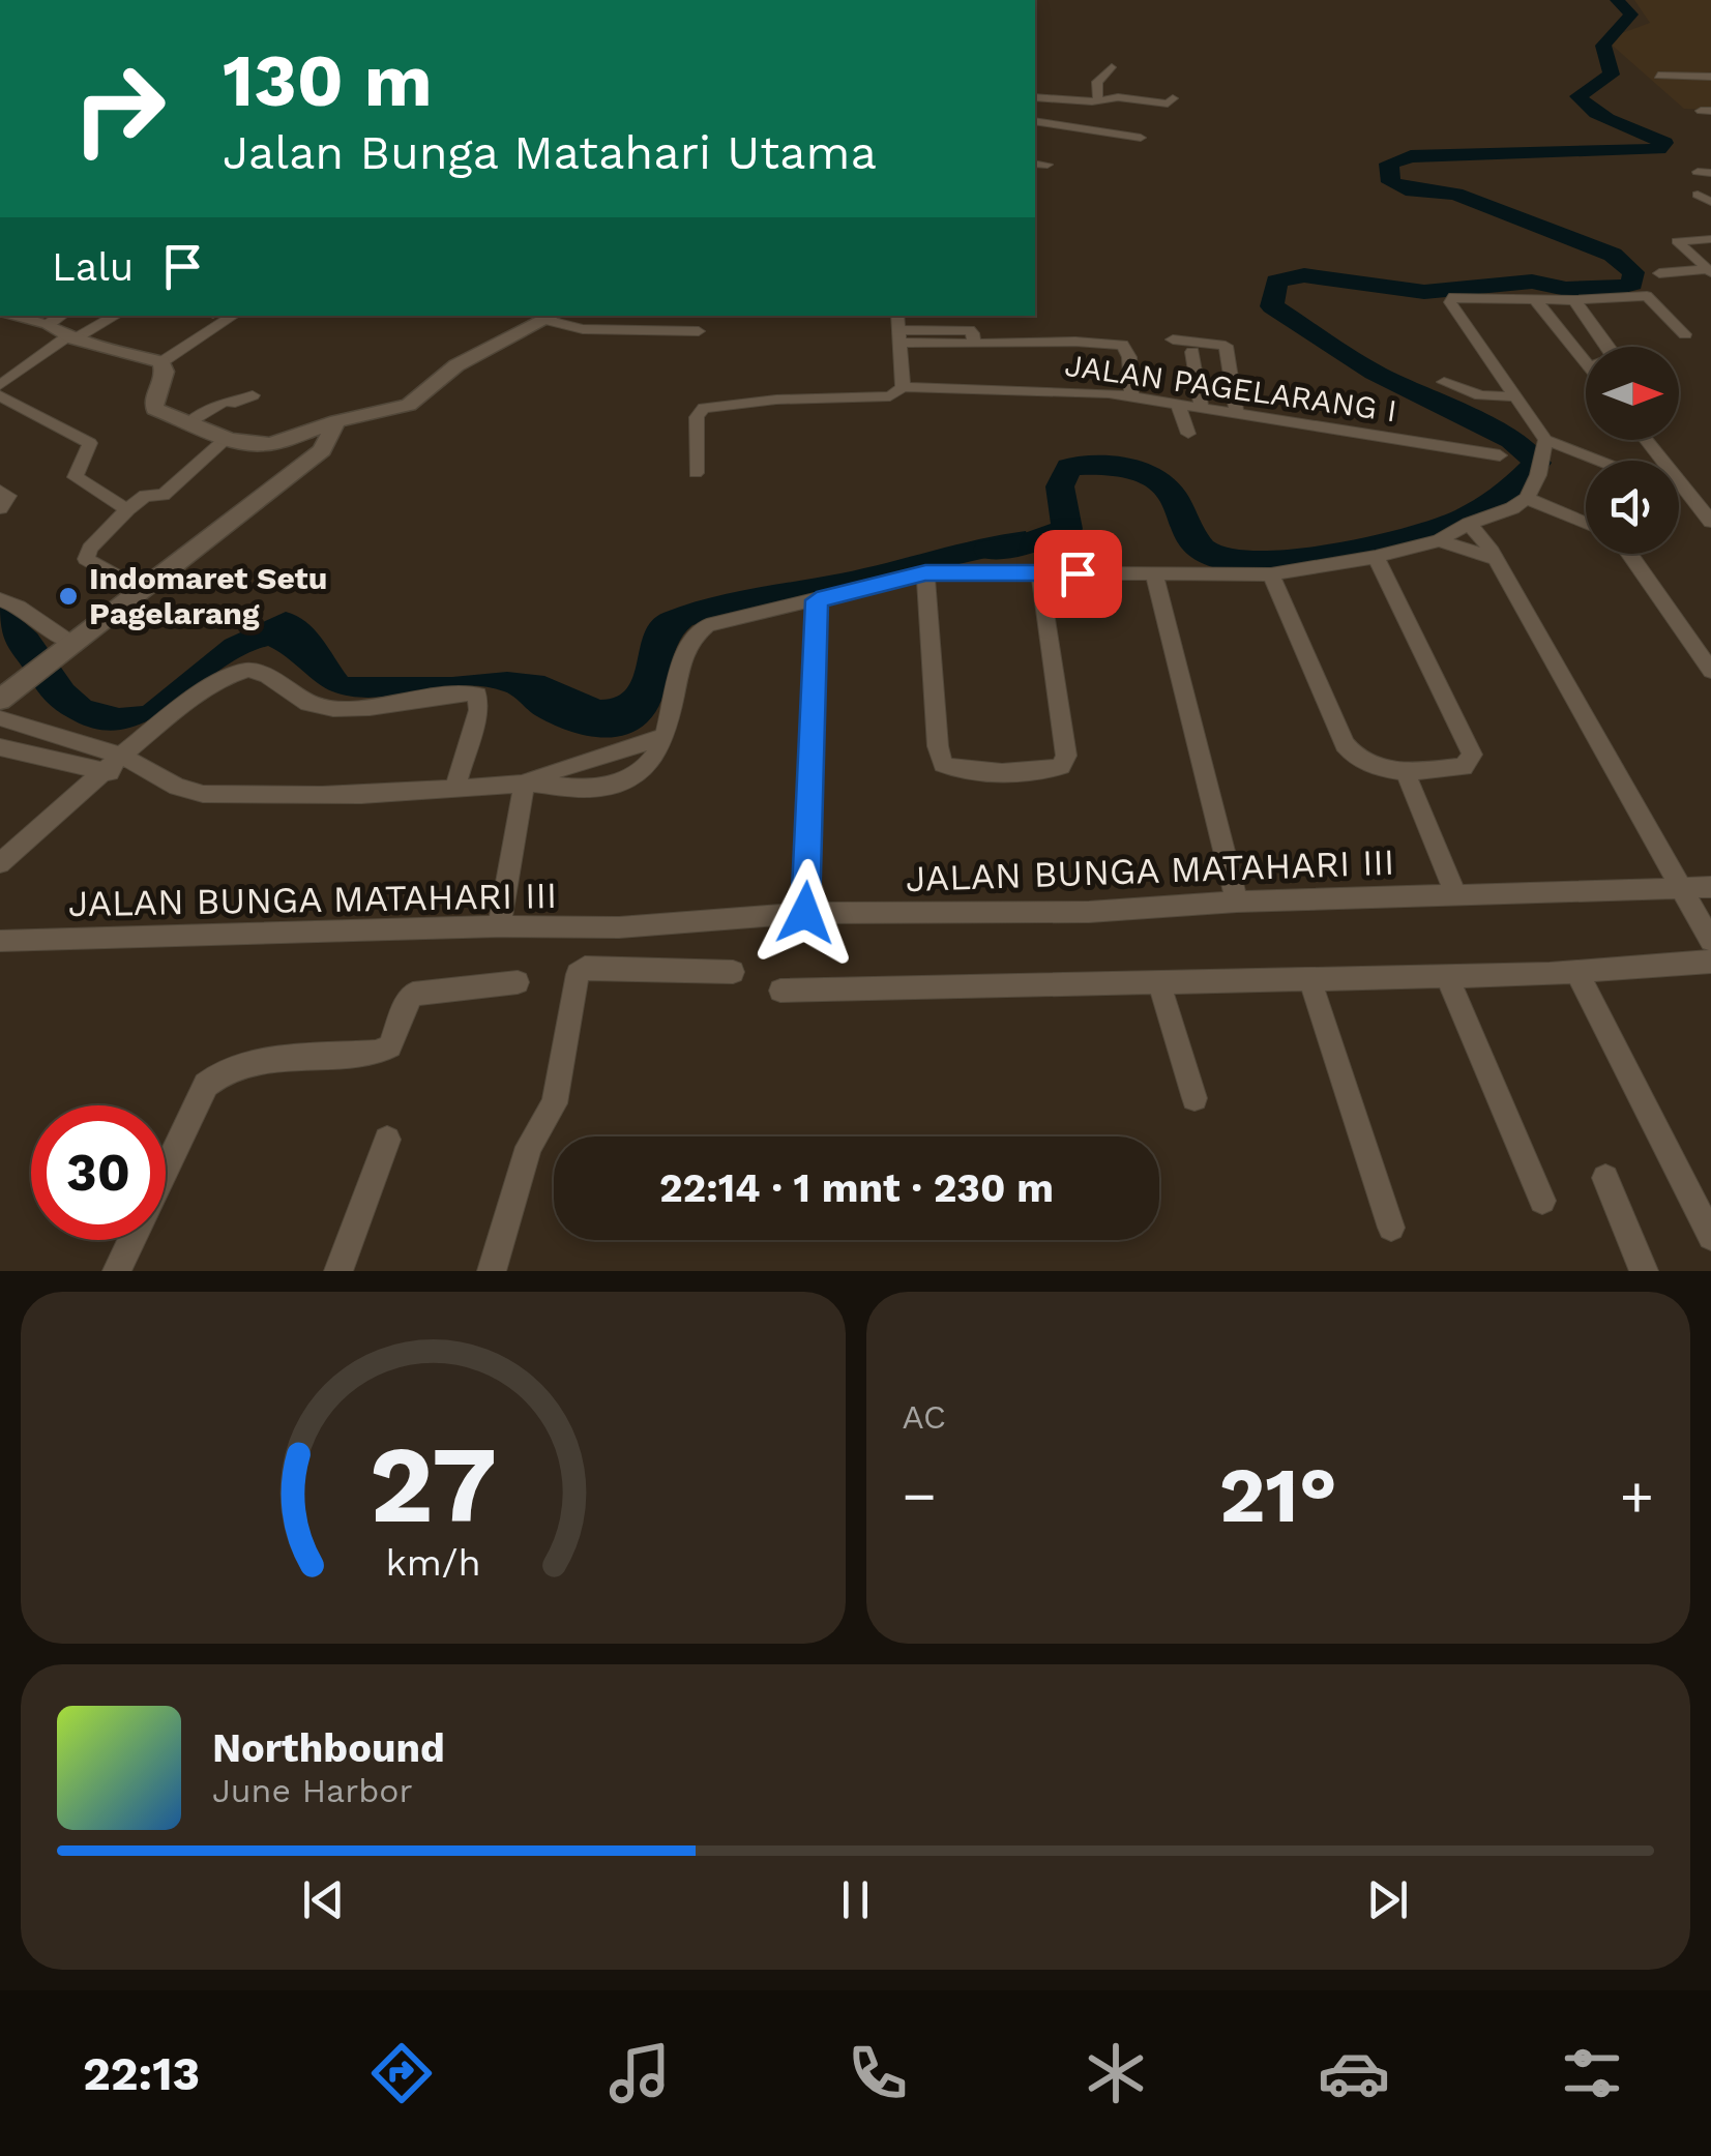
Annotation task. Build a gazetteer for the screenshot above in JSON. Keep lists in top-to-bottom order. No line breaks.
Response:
{"streets":{"street":["JALAN PAGELARANG I","JALAN BUNGA MATAHARI III"]},"places":["Indomaret Setu Pagelarang"],"north":"right","page":{"turn":["130 m","Jalan Bunga Matahari Utama"],"then":"Lalu","limit":"30","trip":"22:14 · 1 mnt · 230 m","tile":"AC","heat":["−","21°","+"],"song":["Northbound","June Harbor"],"tabs":"22:13","gauge":["27","km/h"]}}
